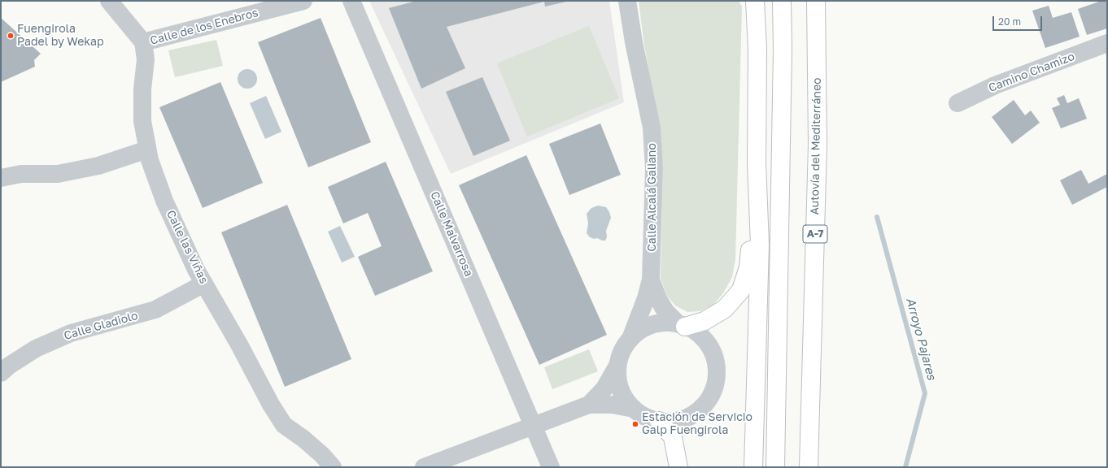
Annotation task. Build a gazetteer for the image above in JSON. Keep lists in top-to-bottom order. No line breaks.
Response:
{"streets":{"highway":["Autovía del Mediterráneo","A-7"],"street":["Calle de los Enebros","Camino Chamizo","Calle Alcalá Galiano","Calle Malvarrosa","Calle las Viñas","Calle Gladiolo"]},"crossings":[["Calle de los Enebros","Calle las Viñas"],["Calle las Viñas","Calle Gladiolo"]],"water":["Arroyo Pajares"],"places":["Fuengirola Padel by Wekap","Estación de Servicio Galp Fuengirola"],"scale_bar":"20 m"}
